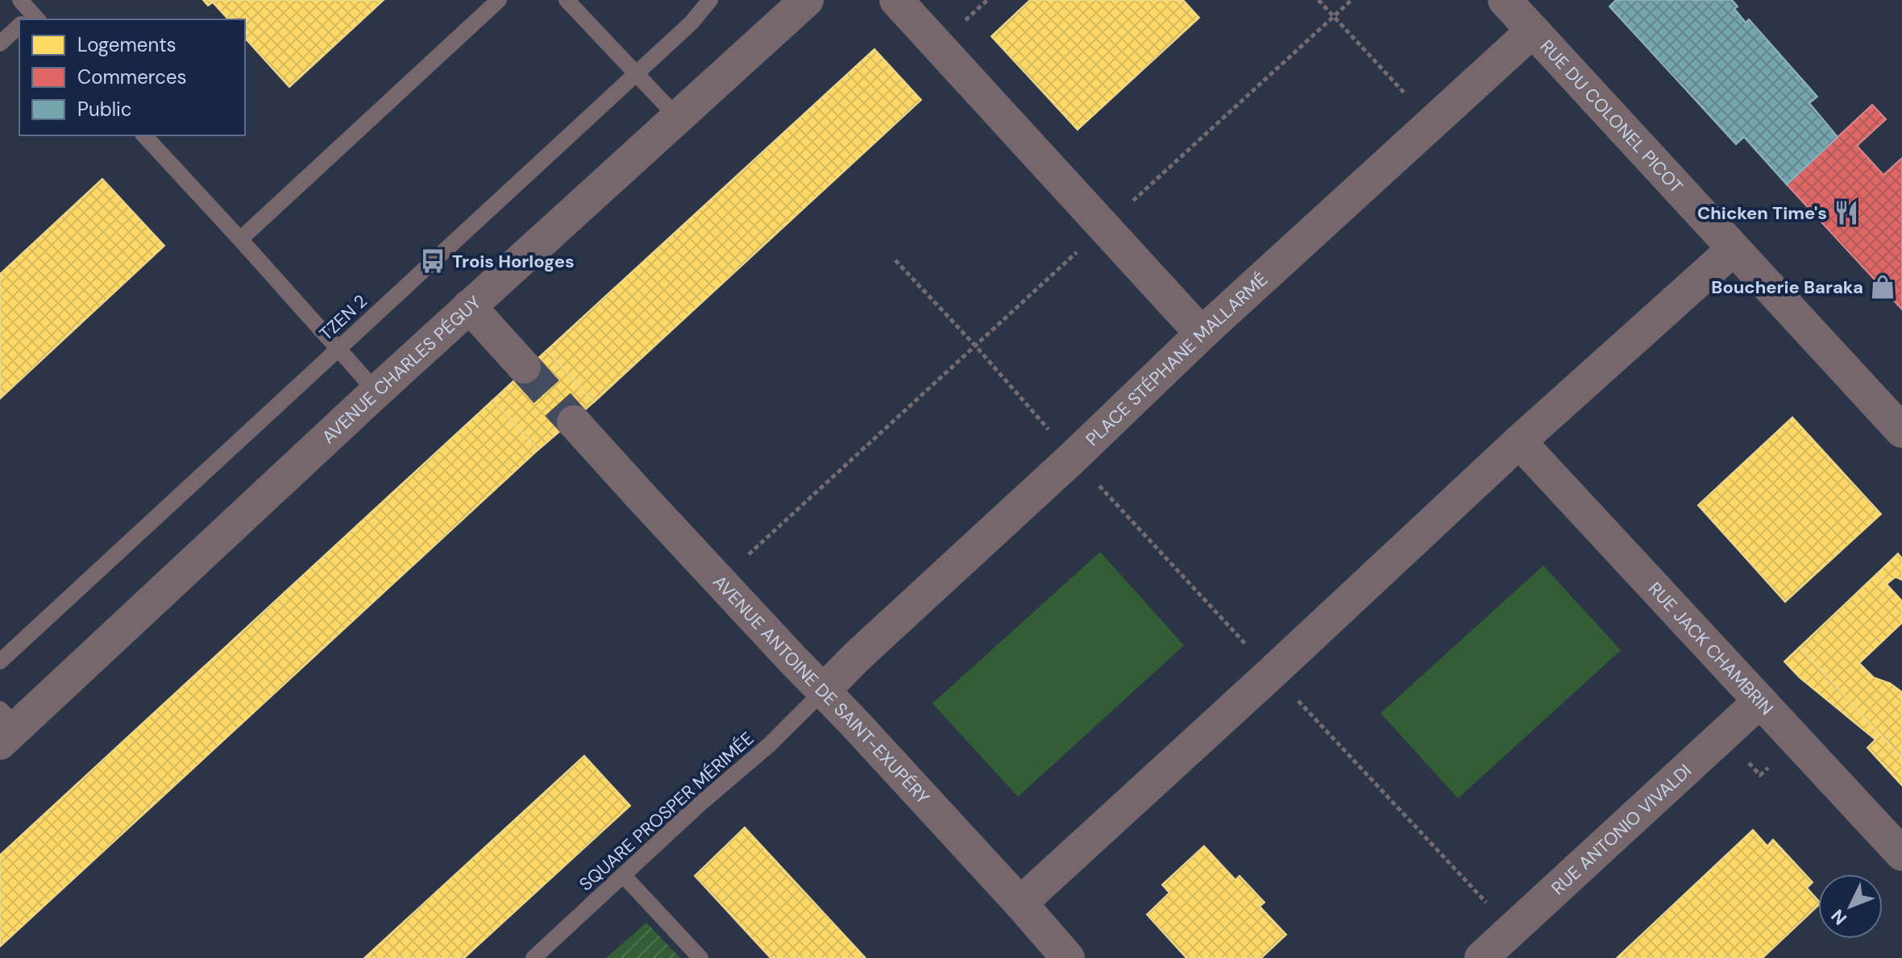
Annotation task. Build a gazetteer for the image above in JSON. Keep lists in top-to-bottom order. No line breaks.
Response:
{"streets":{"street":["RUE DU COLONEL PICOT","PLACE STÉPHANE MALLARMÉ","AVENUE CHARLES PÉGUY","RUE JACK CHAMBRIN","AVENUE ANTOINE DE SAINT-EXUPÉRY","RUE ANTONIO VIVALDI"],"lane":["TZEN 2","SQUARE PROSPER MÉRIMÉE"]},"crossings":[["RUE DU COLONEL PICOT","PLACE STÉPHANE MALLARMÉ"],["PLACE STÉPHANE MALLARMÉ","AVENUE ANTOINE DE SAINT-EXUPÉRY"],["PLACE STÉPHANE MALLARMÉ","SQUARE PROSPER MÉRIMÉE"],["RUE JACK CHAMBRIN","RUE ANTONIO VIVALDI"],["AVENUE ANTOINE DE SAINT-EXUPÉRY","SQUARE PROSPER MÉRIMÉE"]],"places":{"restaurant":["Chicken Time's"],"bus stop":["Trois Horloges"],"shop":["Boucherie Baraka"]},"legend":["Logements","Commerces","Public"],"north":"bottom left"}
